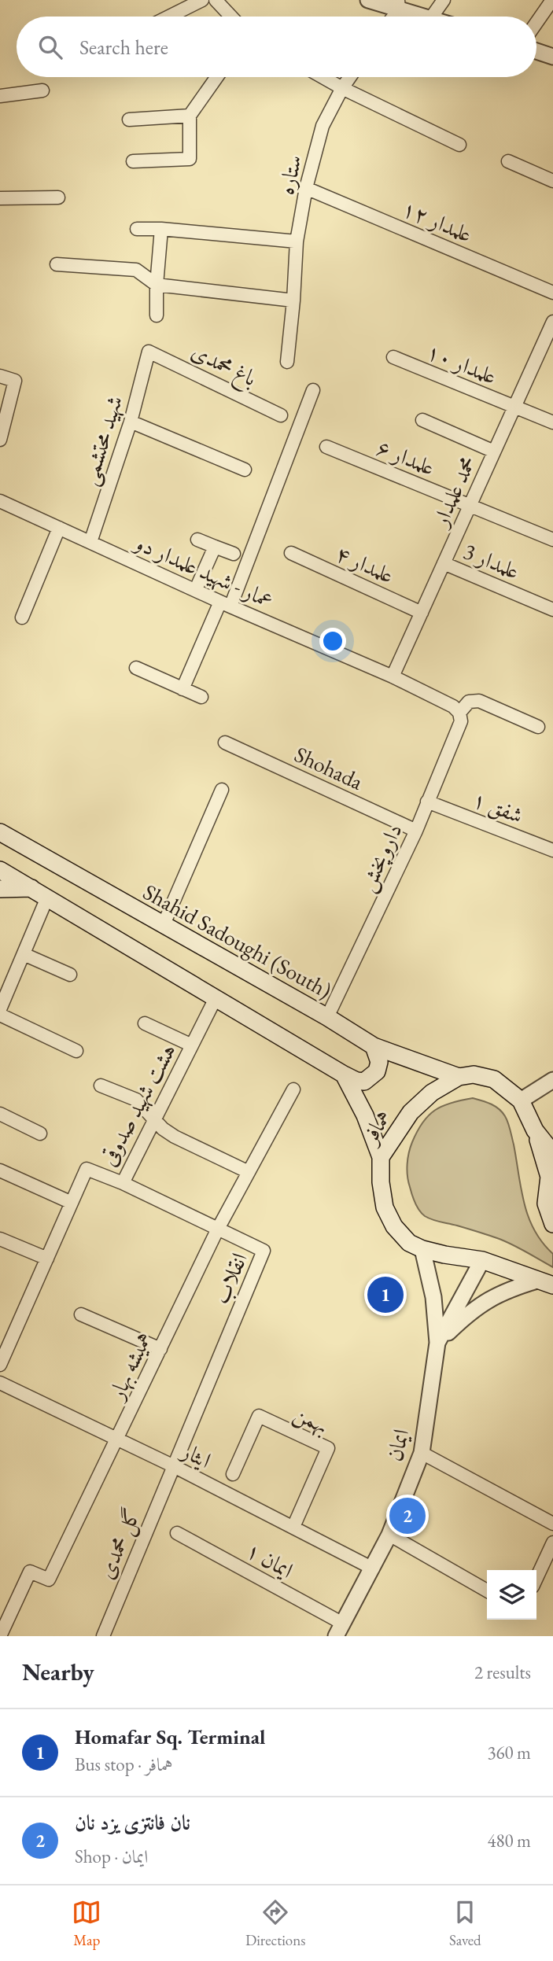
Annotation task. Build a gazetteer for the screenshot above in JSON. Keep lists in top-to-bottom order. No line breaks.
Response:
{"streets":{"main road":["Shahid Sadoughi (South)","همافر"],"street":["ستاره","علمدار ۱۲","علمدار ۱۰","باغ محمدی","شهید محتشمی","علمدار ۶","محمد علمدار","علمدار 3","علمدار ۴","عمار - شهید علمدار دو","Shohada","شفق ۱","داروپخش","هشت شهید صدوقی","انقلاب","همیشه بهار","بهمن","ایمان","ایثار","گل محمدی","ایمان ۱"]},"crossings":[["ستاره","علمدار ۱۲"],["علمدار ۱۰","محمد علمدار"],["باغ محمدی","شهید محتشمی"],["شهید محتشمی","عمار - شهید علمدار دو"],["علمدار ۶","محمد علمدار"],["محمد علمدار","علمدار 3"],["محمد علمدار","علمدار ۴"],["محمد علمدار","عمار - شهید علمدار دو"],["عمار - شهید علمدار دو","داروپخش"],["Shohada","داروپخش"],["شفق ۱","داروپخش"],["داروپخش","Shahid Sadoughi (South)"],["Shahid Sadoughi (South)","همافر"],["هشت شهید صدوقی","انقلاب"],["همافر","ایمان"],["انقلاب","همیشه بهار"],["انقلاب","ایثار"],["انقلاب","گل محمدی"],["همیشه بهار","ایثار"],["بهمن","ایثار"],["ایمان","ایثار"],["ایمان","ایمان ۱"],["ایثار","گل محمدی"]],"page":{"search":"Search here","pins":["1","2"],"heading":["Nearby","2 results"],"list":[{"mark":"1","name":"Homafar Sq. Terminal","note":"Bus stop · همافر","value":"360 m"},{"mark":"2","name":"نان فانتزی یزد نان","note":"Shop · ایمان","value":"480 m"}],"nav":["Map","Directions","Saved"]}}
